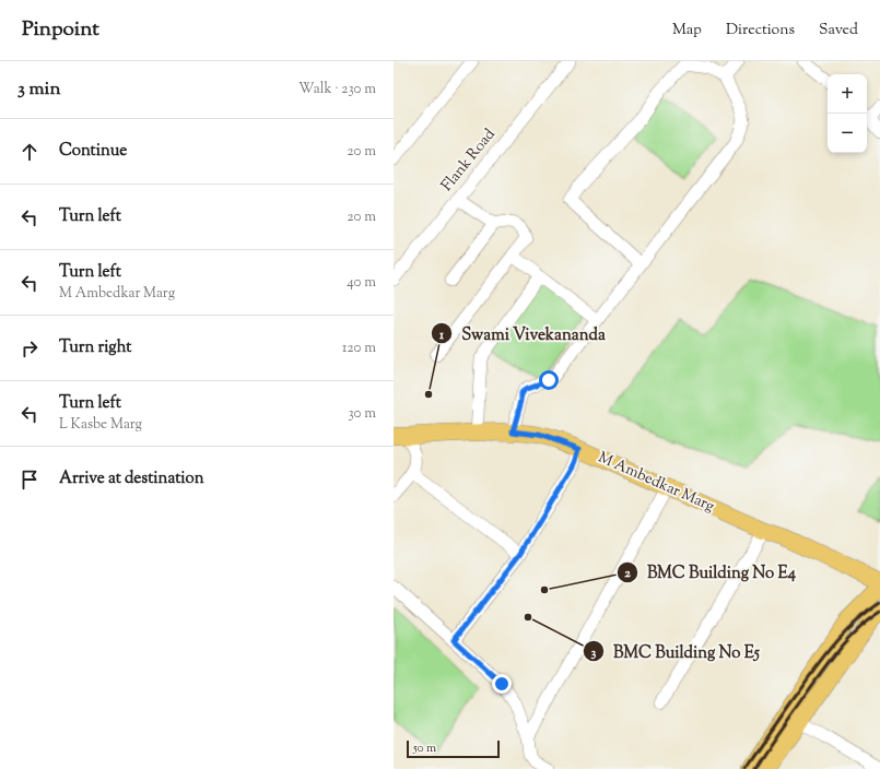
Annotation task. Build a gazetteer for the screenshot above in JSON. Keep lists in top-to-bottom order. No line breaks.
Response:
{"streets":{"main road":["M Ambedkar Marg"],"street":["Flank Road"]},"places":["Swami Vivekananda","BMC Building No E4","BMC Building No E5"],"scale_bar":"50 m","page":{"header":"Pinpoint","nav":["Map","Directions","Saved"],"heading":["3 min","Walk · 230 m"],"map_buttons":["+","−"],"list":[["Continue","20 m"],["Turn left","20 m"],["Turn left","M Ambedkar Marg","40 m"],["Turn right","120 m"],["Turn left","L Kasbe Marg","30 m"],"Arrive at destination"],"scale":"50 m"}}
